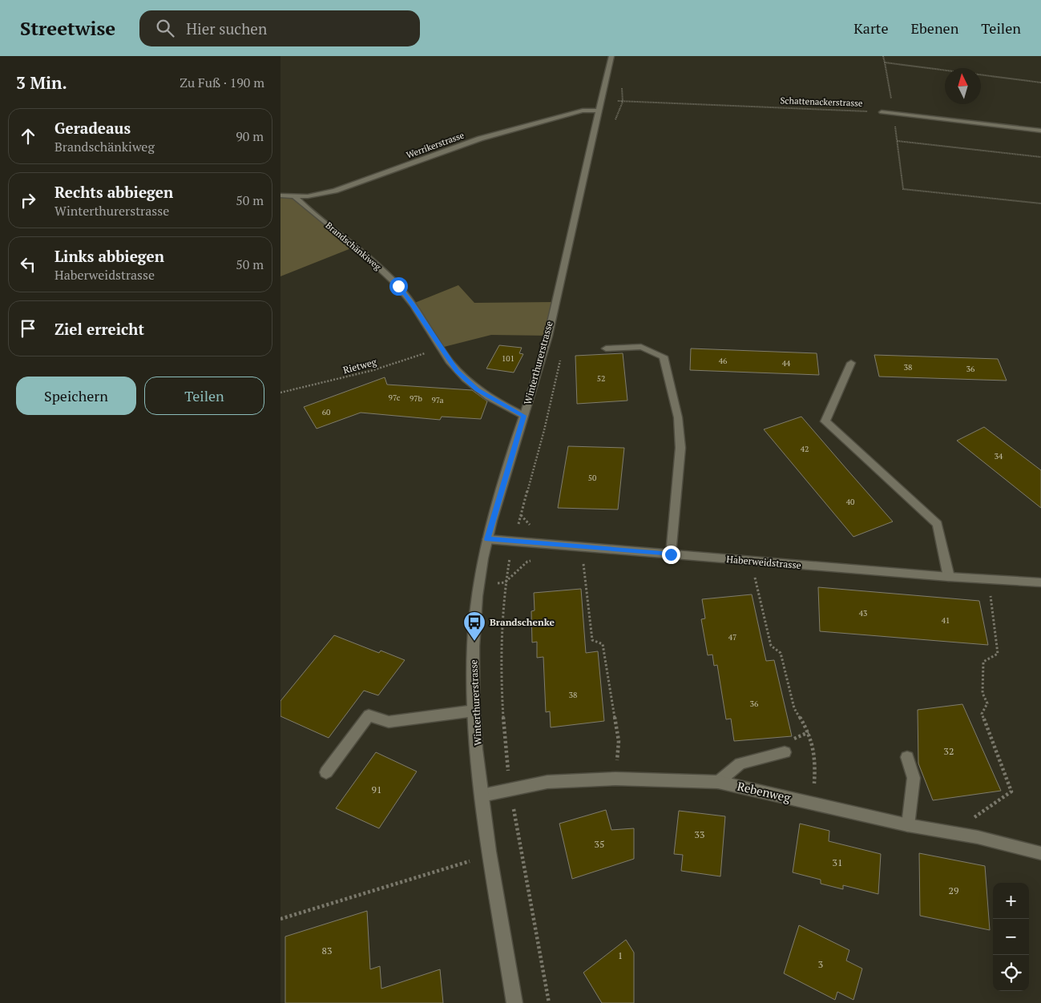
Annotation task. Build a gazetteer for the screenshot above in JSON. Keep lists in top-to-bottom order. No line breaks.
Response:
{"streets":{"street":["Werrikerstrasse","Brandschänkiweg","Winterthurerstrasse","Haberweidstrasse","Rebenweg"],"path":["Schattenackerstrasse","Rietweg"]},"crossings":[["Schattenackerstrasse","Winterthurerstrasse"],["Werrikerstrasse","Brandschänkiweg"],["Werrikerstrasse","Winterthurerstrasse"],["Brandschänkiweg","Winterthurerstrasse"],["Brandschänkiweg","Rietweg"],["Winterthurerstrasse","Haberweidstrasse"],["Winterthurerstrasse","Rebenweg"]],"places":{"bus stop":["Brandschenke"]},"house_numbers":["101","46","44","38","36","52","97c","97b","97a","60","42","34","50","40","43","41","47","38","36","32","91","33","35","31","29","83","1","3"],"north":"top","page":{"header":"Streetwise","search":"Hier suchen","nav":["Karte","Ebenen","Teilen"],"heading":["3 Min.","Zu Fuß · 190 m"],"list":[["Geradeaus","Brandschänkiweg","90 m"],["Rechts abbiegen","Winterthurerstrasse","50 m"],["Links abbiegen","Haberweidstrasse","50 m"],"Ziel erreicht"],"buttons":["Speichern","Teilen"],"map_buttons":["+","−"]}}
